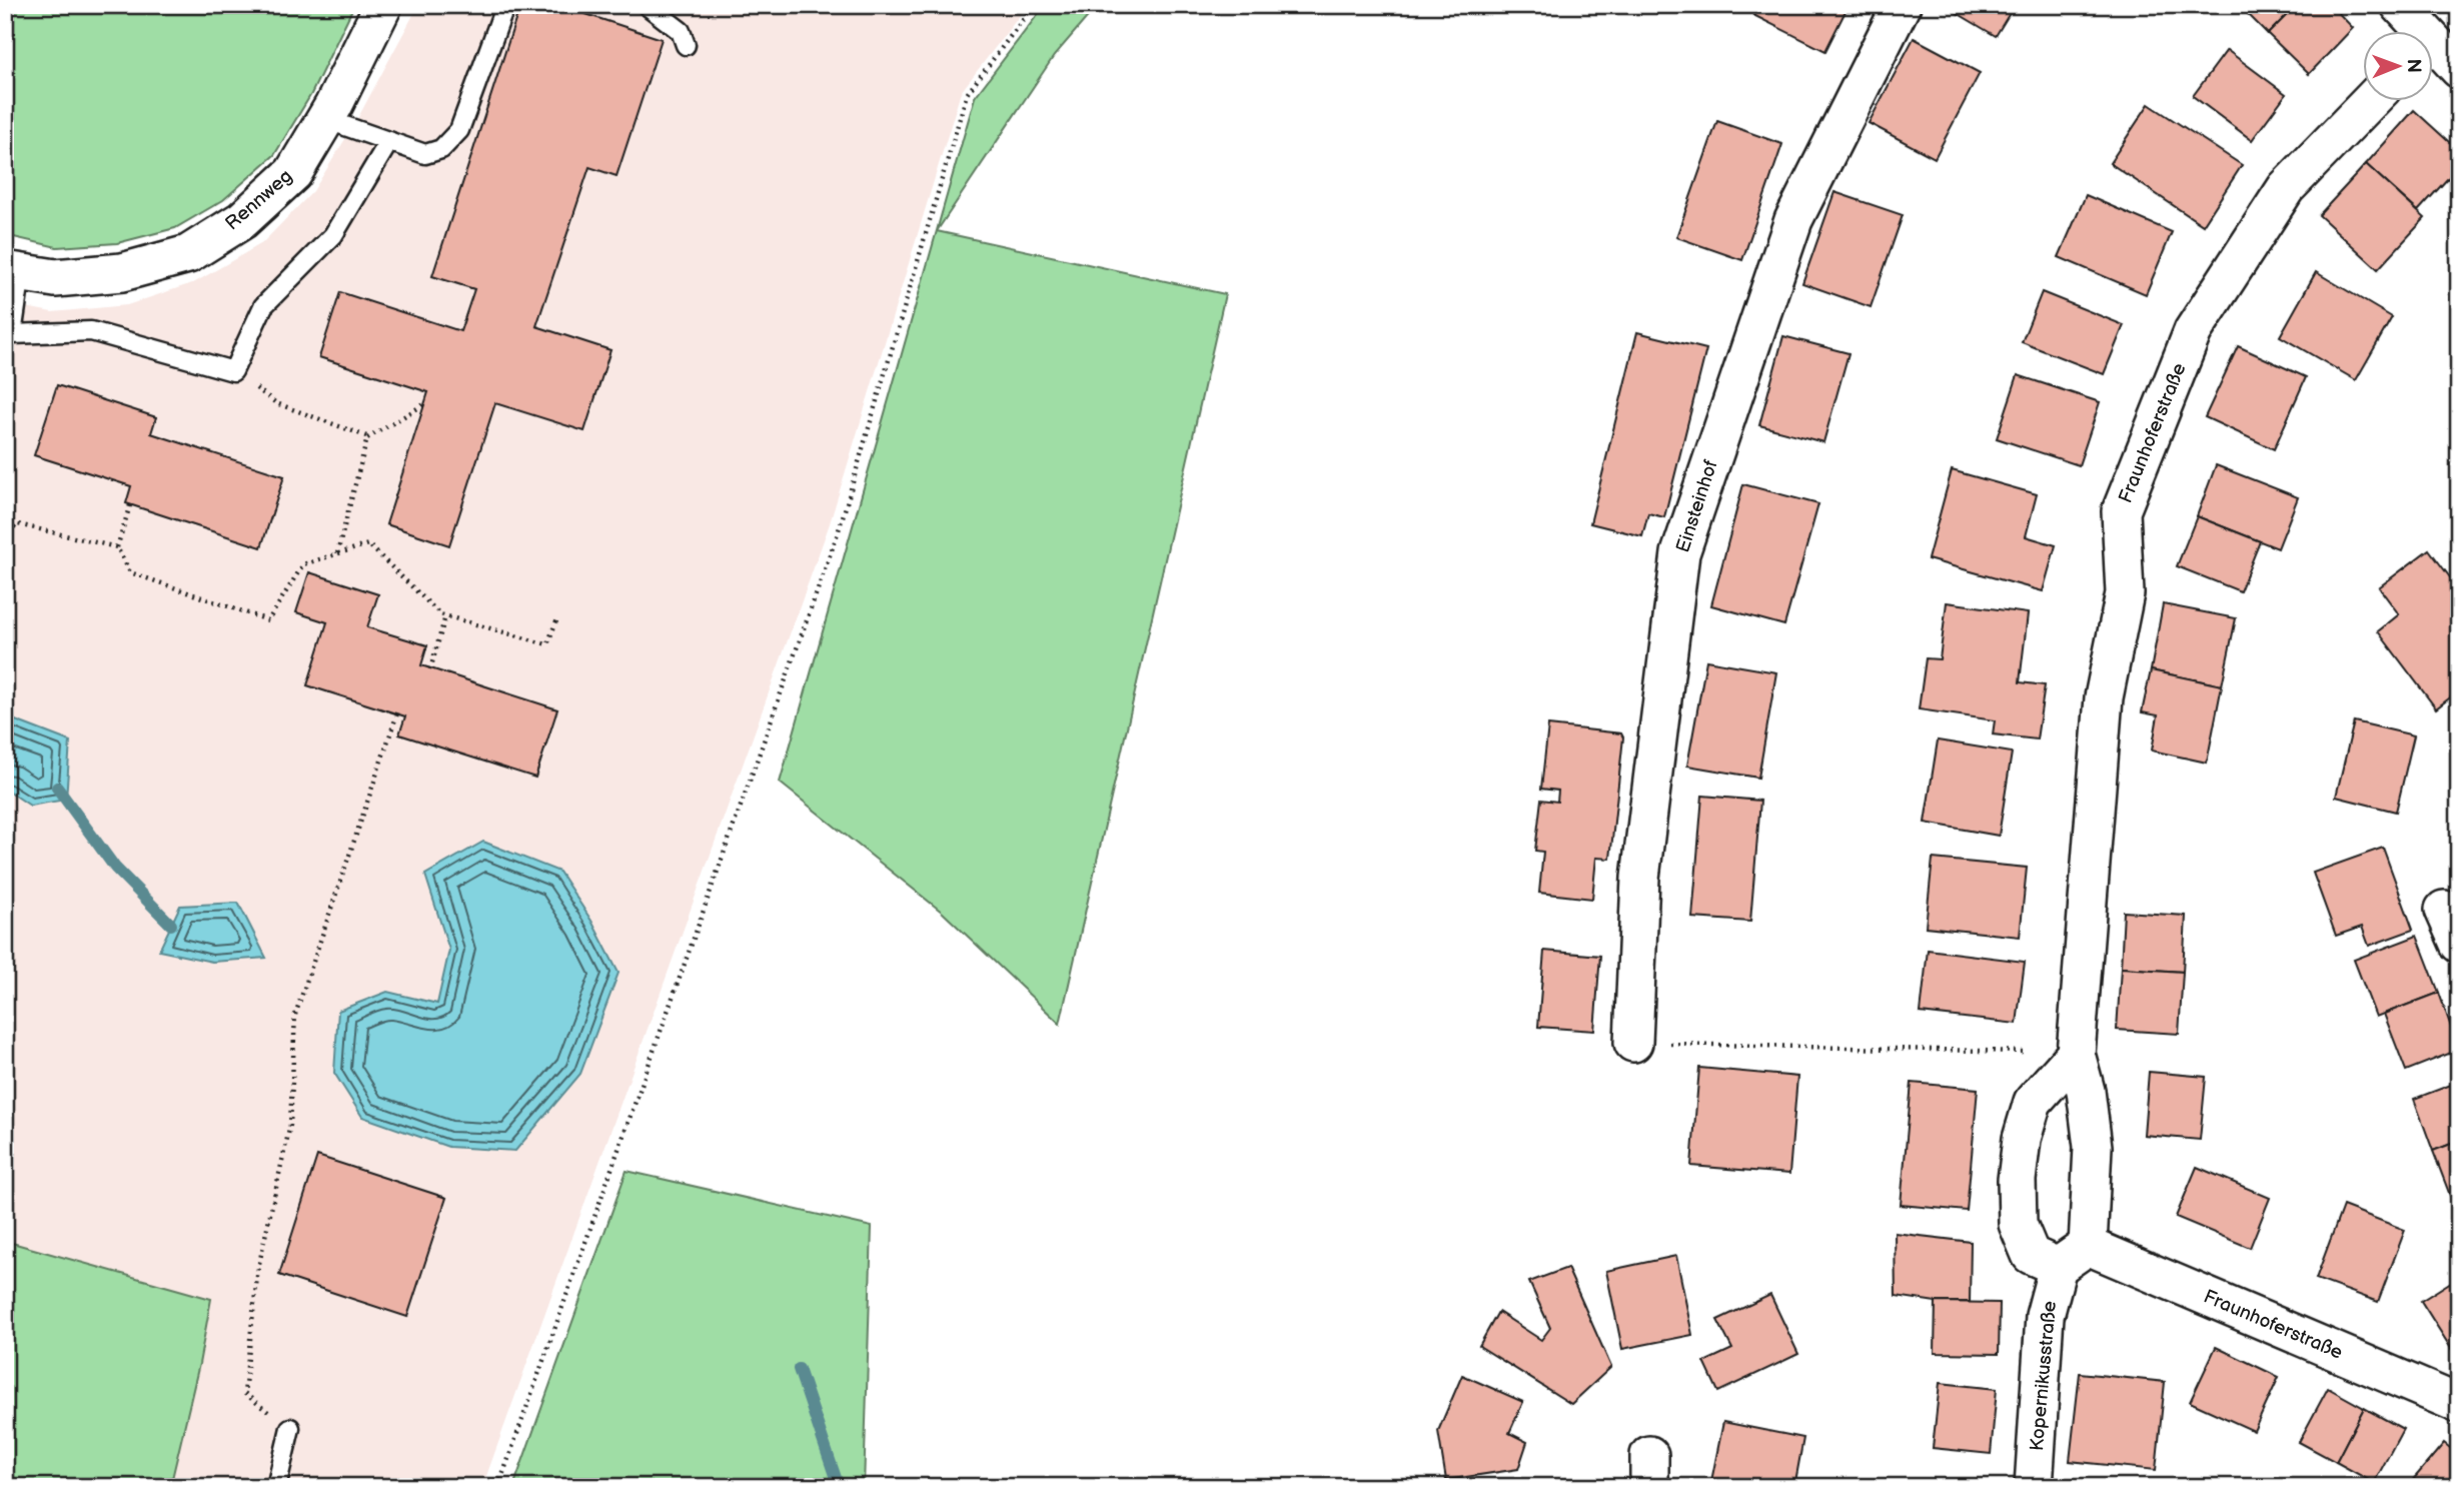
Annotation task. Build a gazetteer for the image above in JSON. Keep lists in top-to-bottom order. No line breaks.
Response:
{"streets":{"street":["Rennweg","Fraunhoferstraße","Einsteinhof","Kopernikusstraße"]},"north":"right"}
